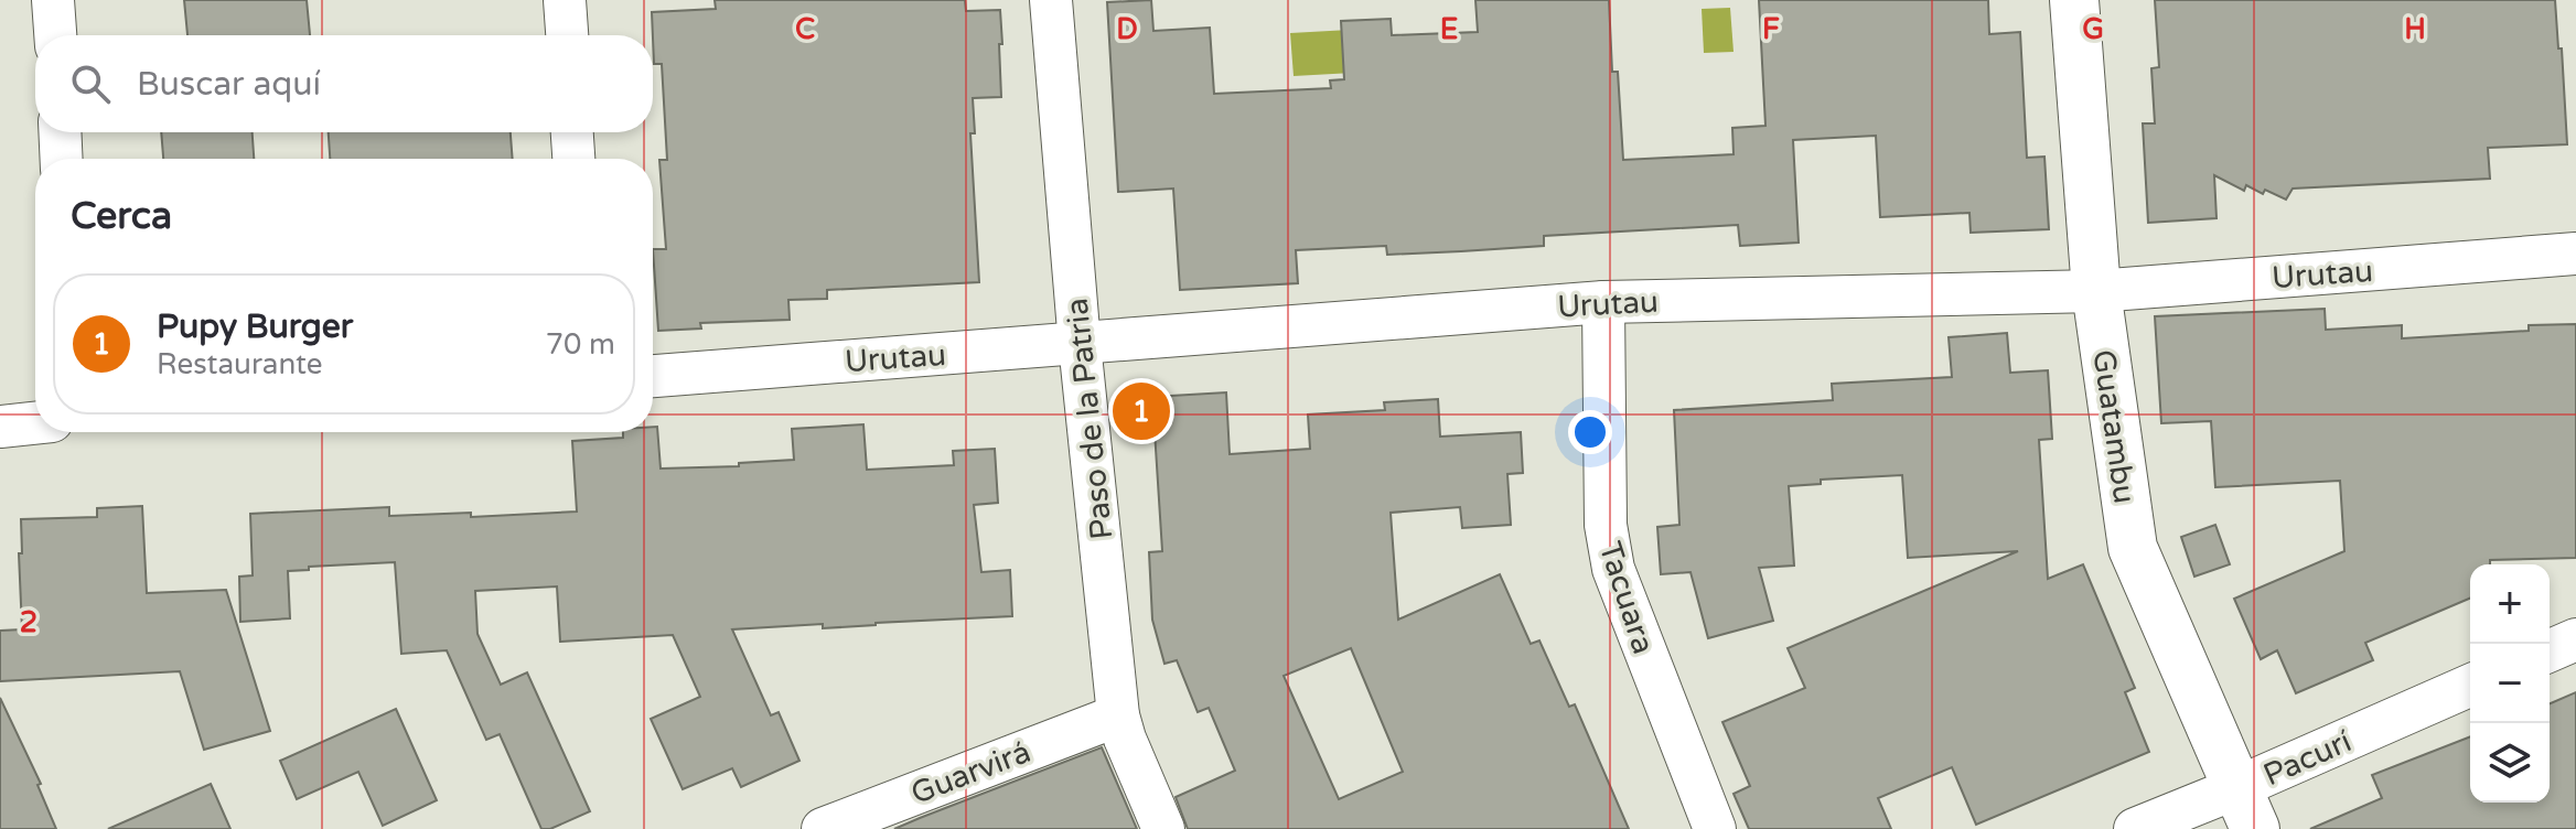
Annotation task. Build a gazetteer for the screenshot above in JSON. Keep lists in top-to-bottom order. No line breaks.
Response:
{"streets":{"street":["Urutau","Paso de la Patria","Guatambu","Tacuara","Pacurí","Guarvirá"]},"crossings":[["Urutau","Paso de la Patria"],["Urutau","Guatambu"],["Urutau","Tacuara"],["Paso de la Patria","Guarvirá"],["Guatambu","Pacurí"]],"page":{"search":"Buscar aquí","heading":"Cerca","list":[{"mark":"1","name":"Pupy Burger","note":"Restaurante","value":"70 m"}],"pins":"1","map_buttons":["+","−"]},"grid":{"columns":["C","D","E","F","G","H"],"rows":["2"]}}
